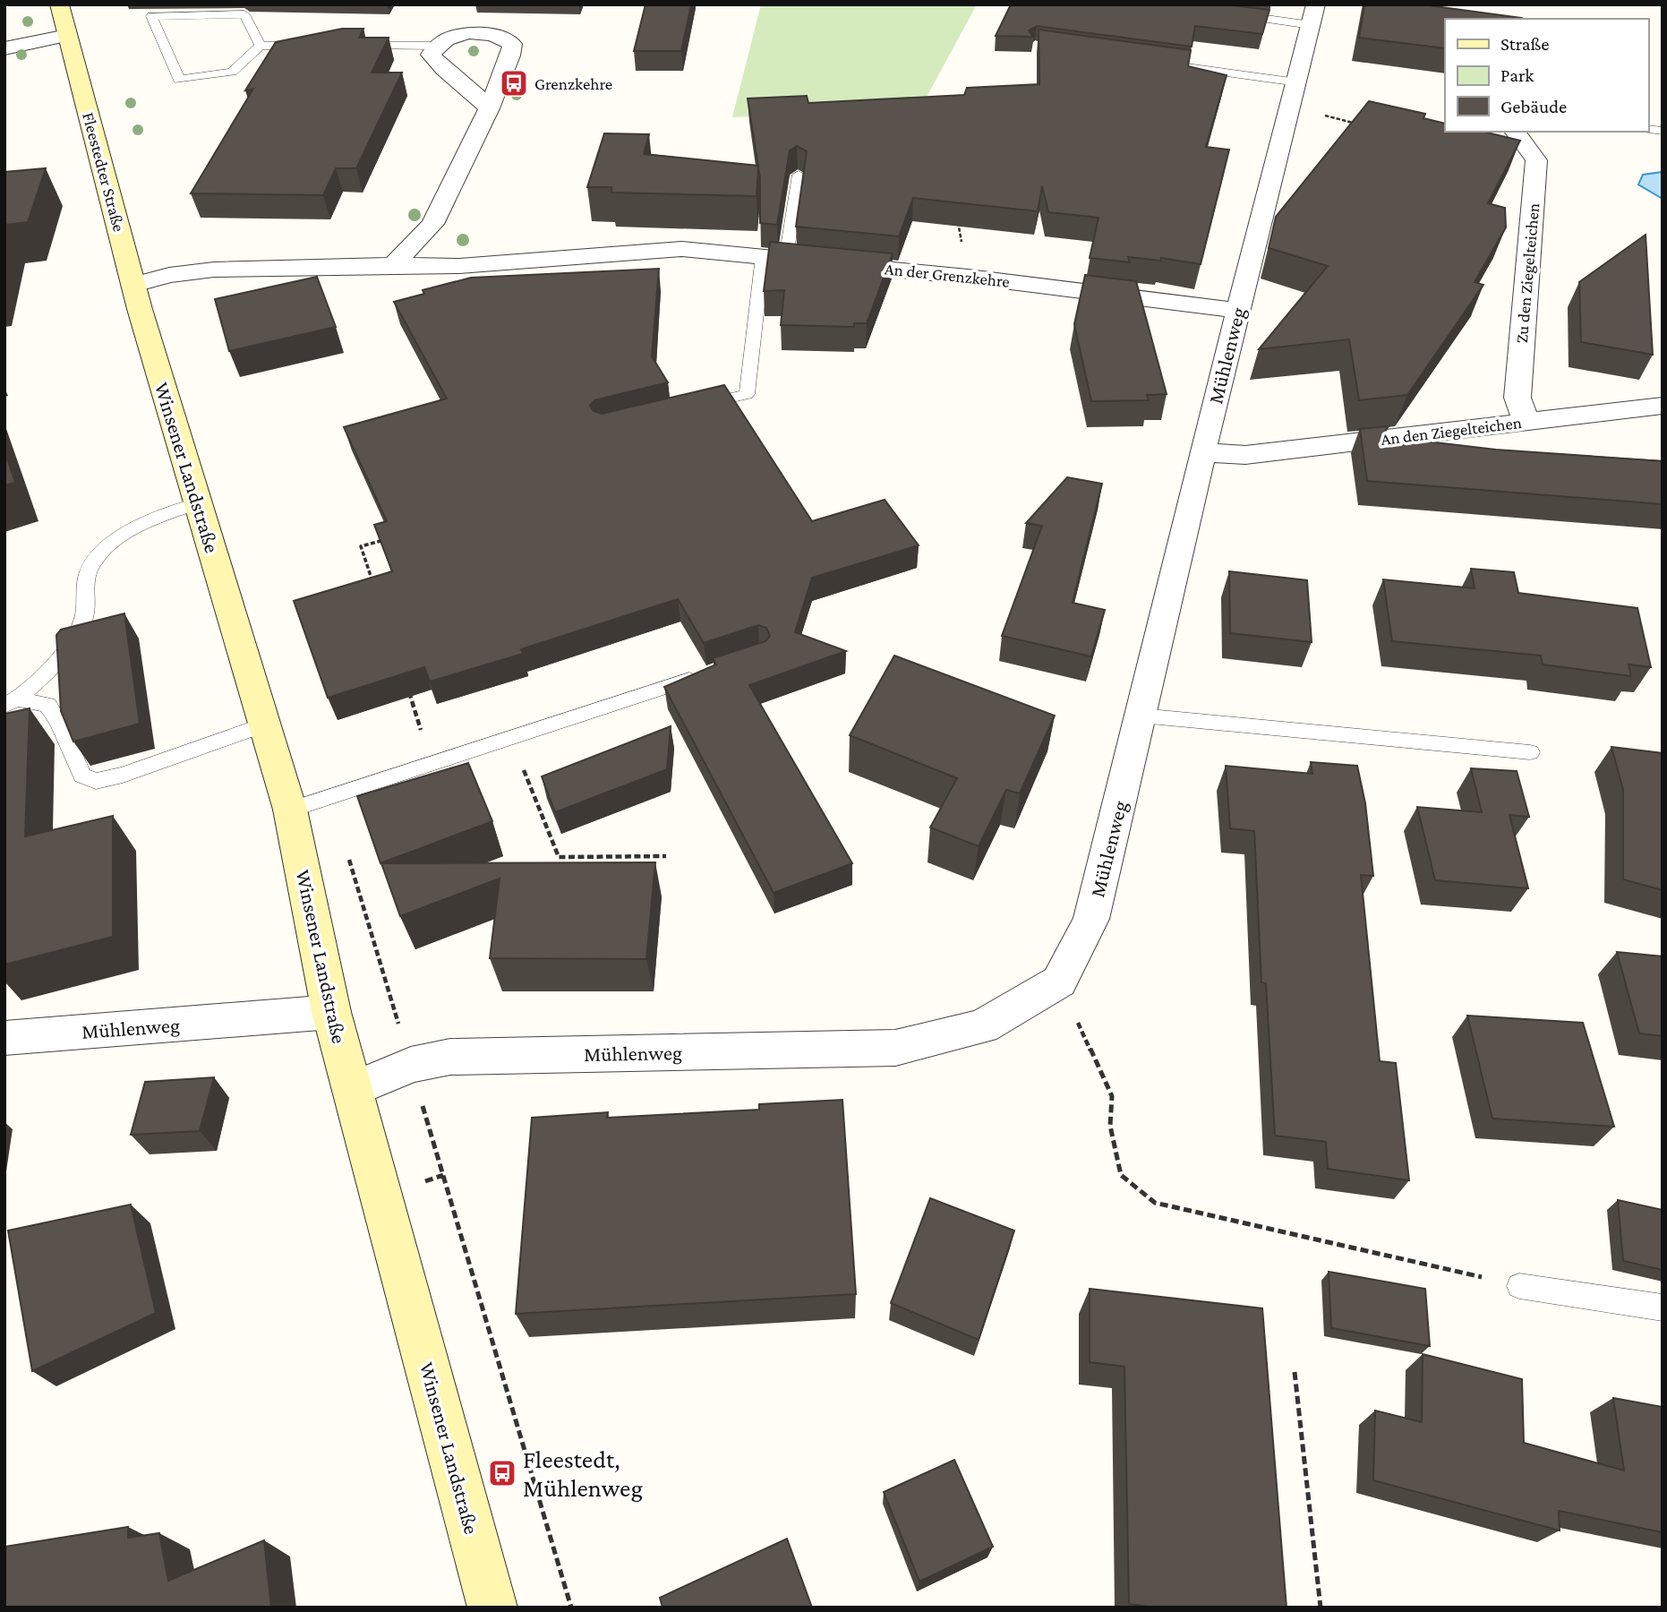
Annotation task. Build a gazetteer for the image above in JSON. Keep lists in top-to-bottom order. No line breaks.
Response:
{"streets":{"street":["Fleestedter Straße","Zu den Ziegelteichen","An der Grenzkehre","Mühlenweg","An den Ziegelteichen","Winsener Landstraße"]},"crossings":[["Fleestedter Straße","Winsener Landstraße"],["Zu den Ziegelteichen","An den Ziegelteichen"],["An der Grenzkehre","Mühlenweg"],["Mühlenweg","An den Ziegelteichen"],["Mühlenweg","Winsener Landstraße"]],"places":{"bus stop":["Grenzkehre","Fleestedt, Mühlenweg"]},"legend":["Straße","Park","Gebäude"]}
